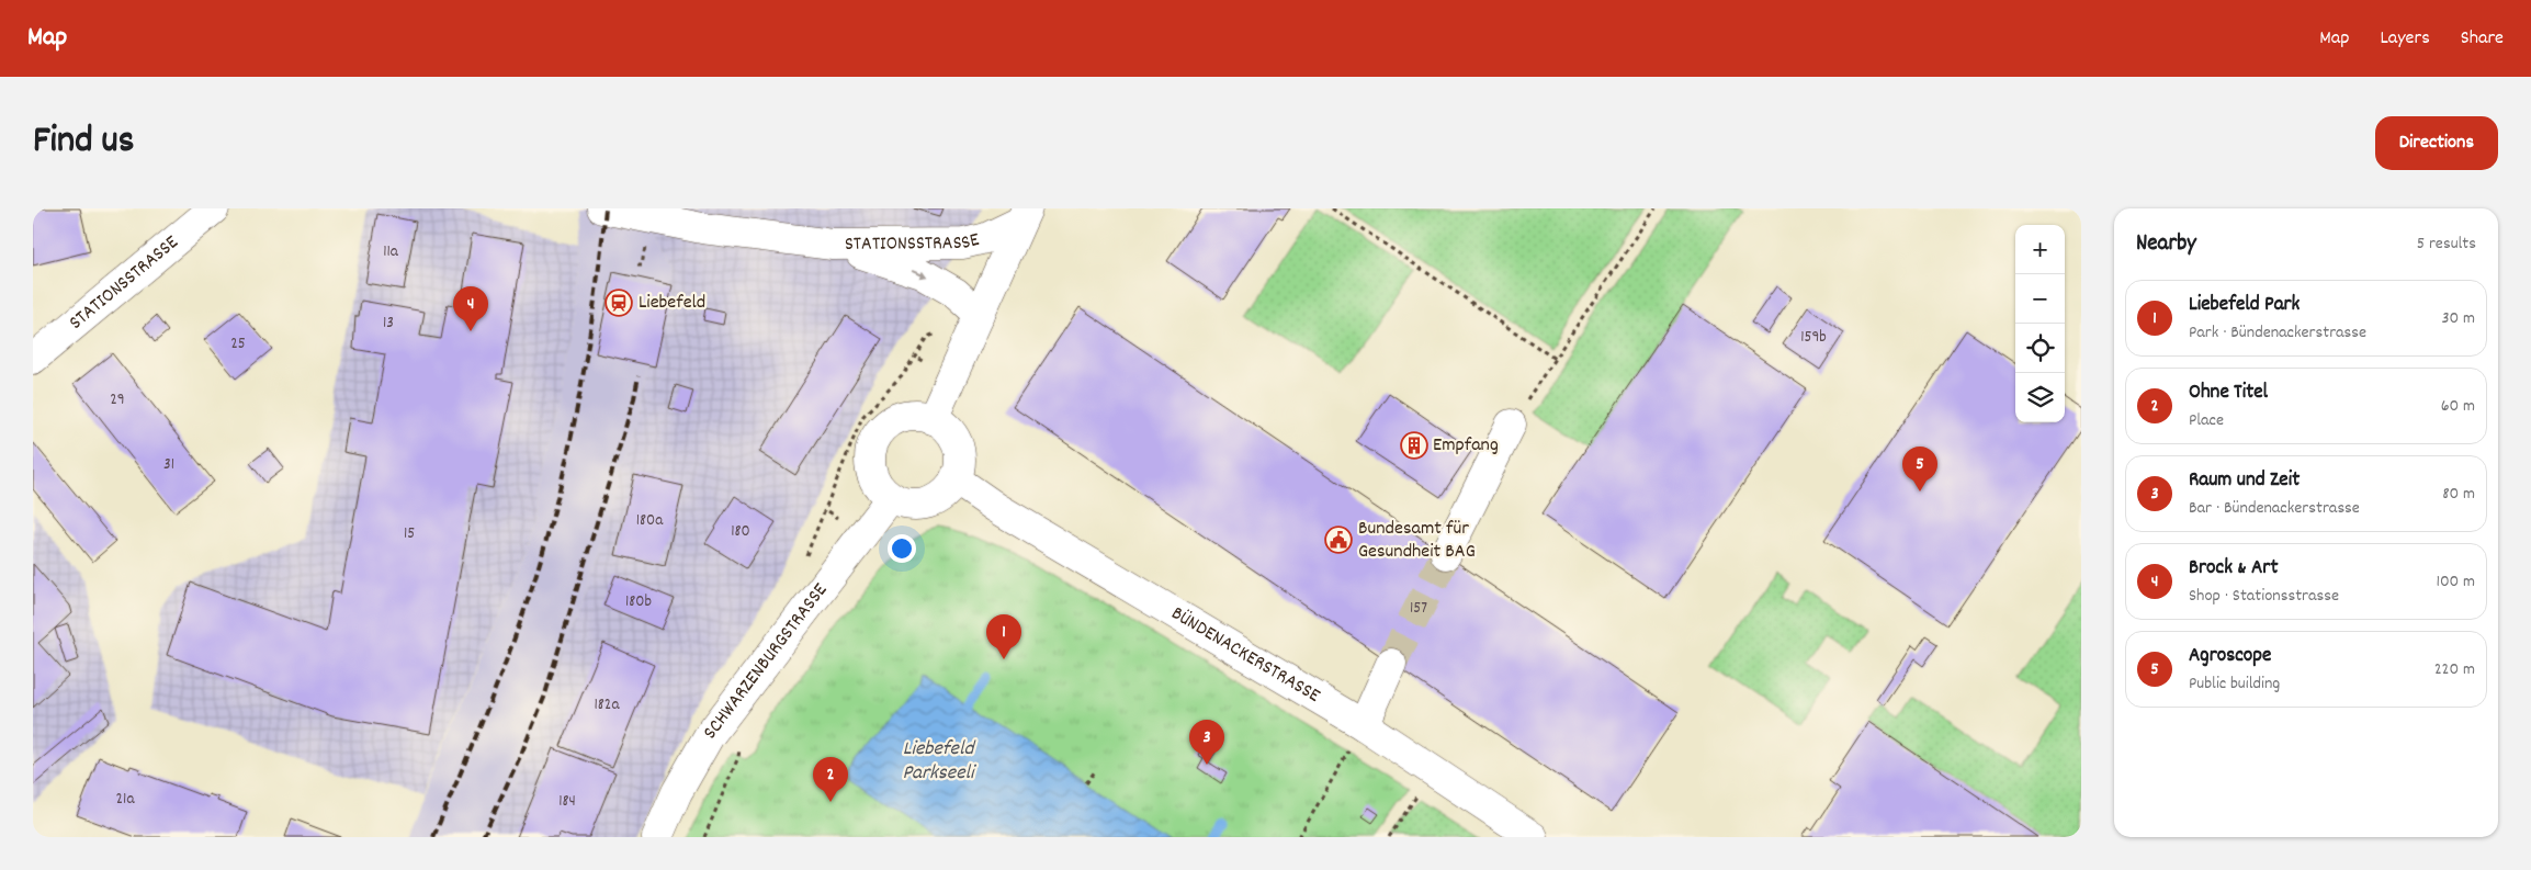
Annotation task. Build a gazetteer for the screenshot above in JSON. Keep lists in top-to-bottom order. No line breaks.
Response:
{"streets":{"street":["STATIONSSTRASSE","BÜNDENACKERSTRASSE","SCHWARZENBURGSTRASSE"]},"crossings":[["BÜNDENACKERSTRASSE","SCHWARZENBURGSTRASSE"]],"water":["Liebefeld Parkseeli"],"places":{"station":["Liebefeld"],"building":["Empfang"],"public building":["Bundesamt für Gesundheit BAG"]},"house_numbers":["11a","13","159b","25","29","31","180a","180","15","180b","157","182a","21a","184"],"page":{"header":"Map","nav":["Map","Layers","Share"],"title":"Find us","buttons":"Directions","heading":["Nearby","5 results"],"map_buttons":["+","−"],"list":[{"mark":"1","name":"Liebefeld Park","note":"Park · Bündenackerstrasse","value":"30 m"},{"mark":"2","name":"Ohne Titel","note":"Place","value":"60 m"},{"mark":"3","name":"Raum und Zeit","note":"Bar · Bündenackerstrasse","value":"80 m"},{"mark":"4","name":"Brock & Art","note":"Shop · Stationsstrasse","value":"100 m"},{"mark":"5","name":"Agroscope","note":"Public building","value":"220 m"}],"pins":["4","5","1","3","2"]}}
